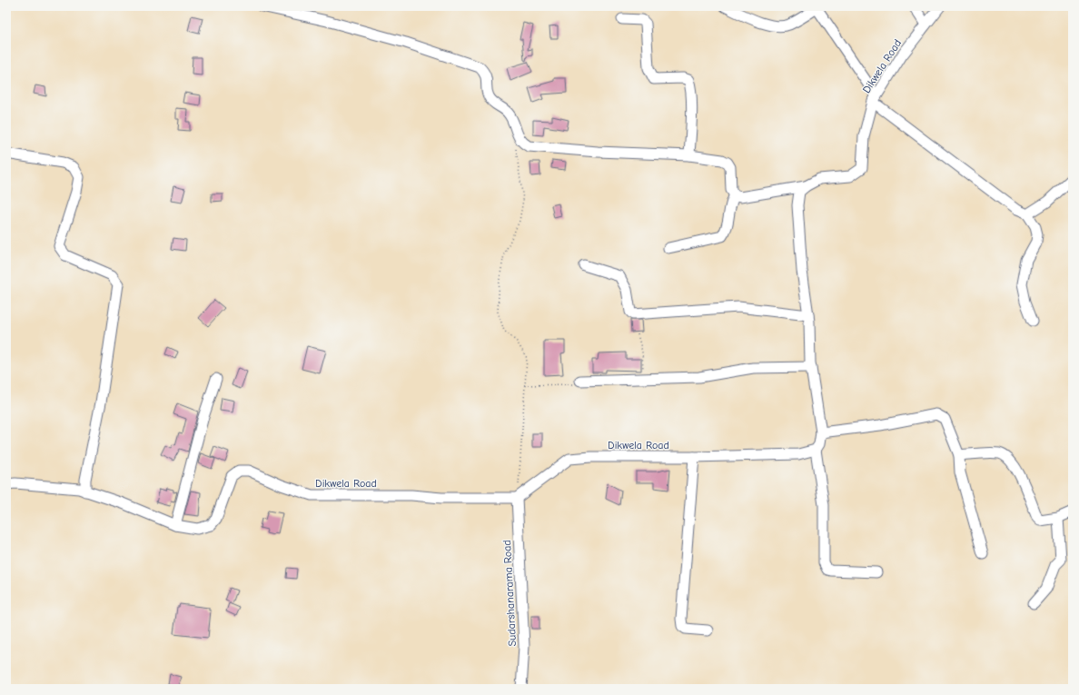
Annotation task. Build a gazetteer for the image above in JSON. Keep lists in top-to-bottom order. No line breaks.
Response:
{"streets":{"street":["Dikwela Road","Sudarshanarama Road"]},"crossings":[["Dikwela Road","Sudarshanarama Road"]]}
